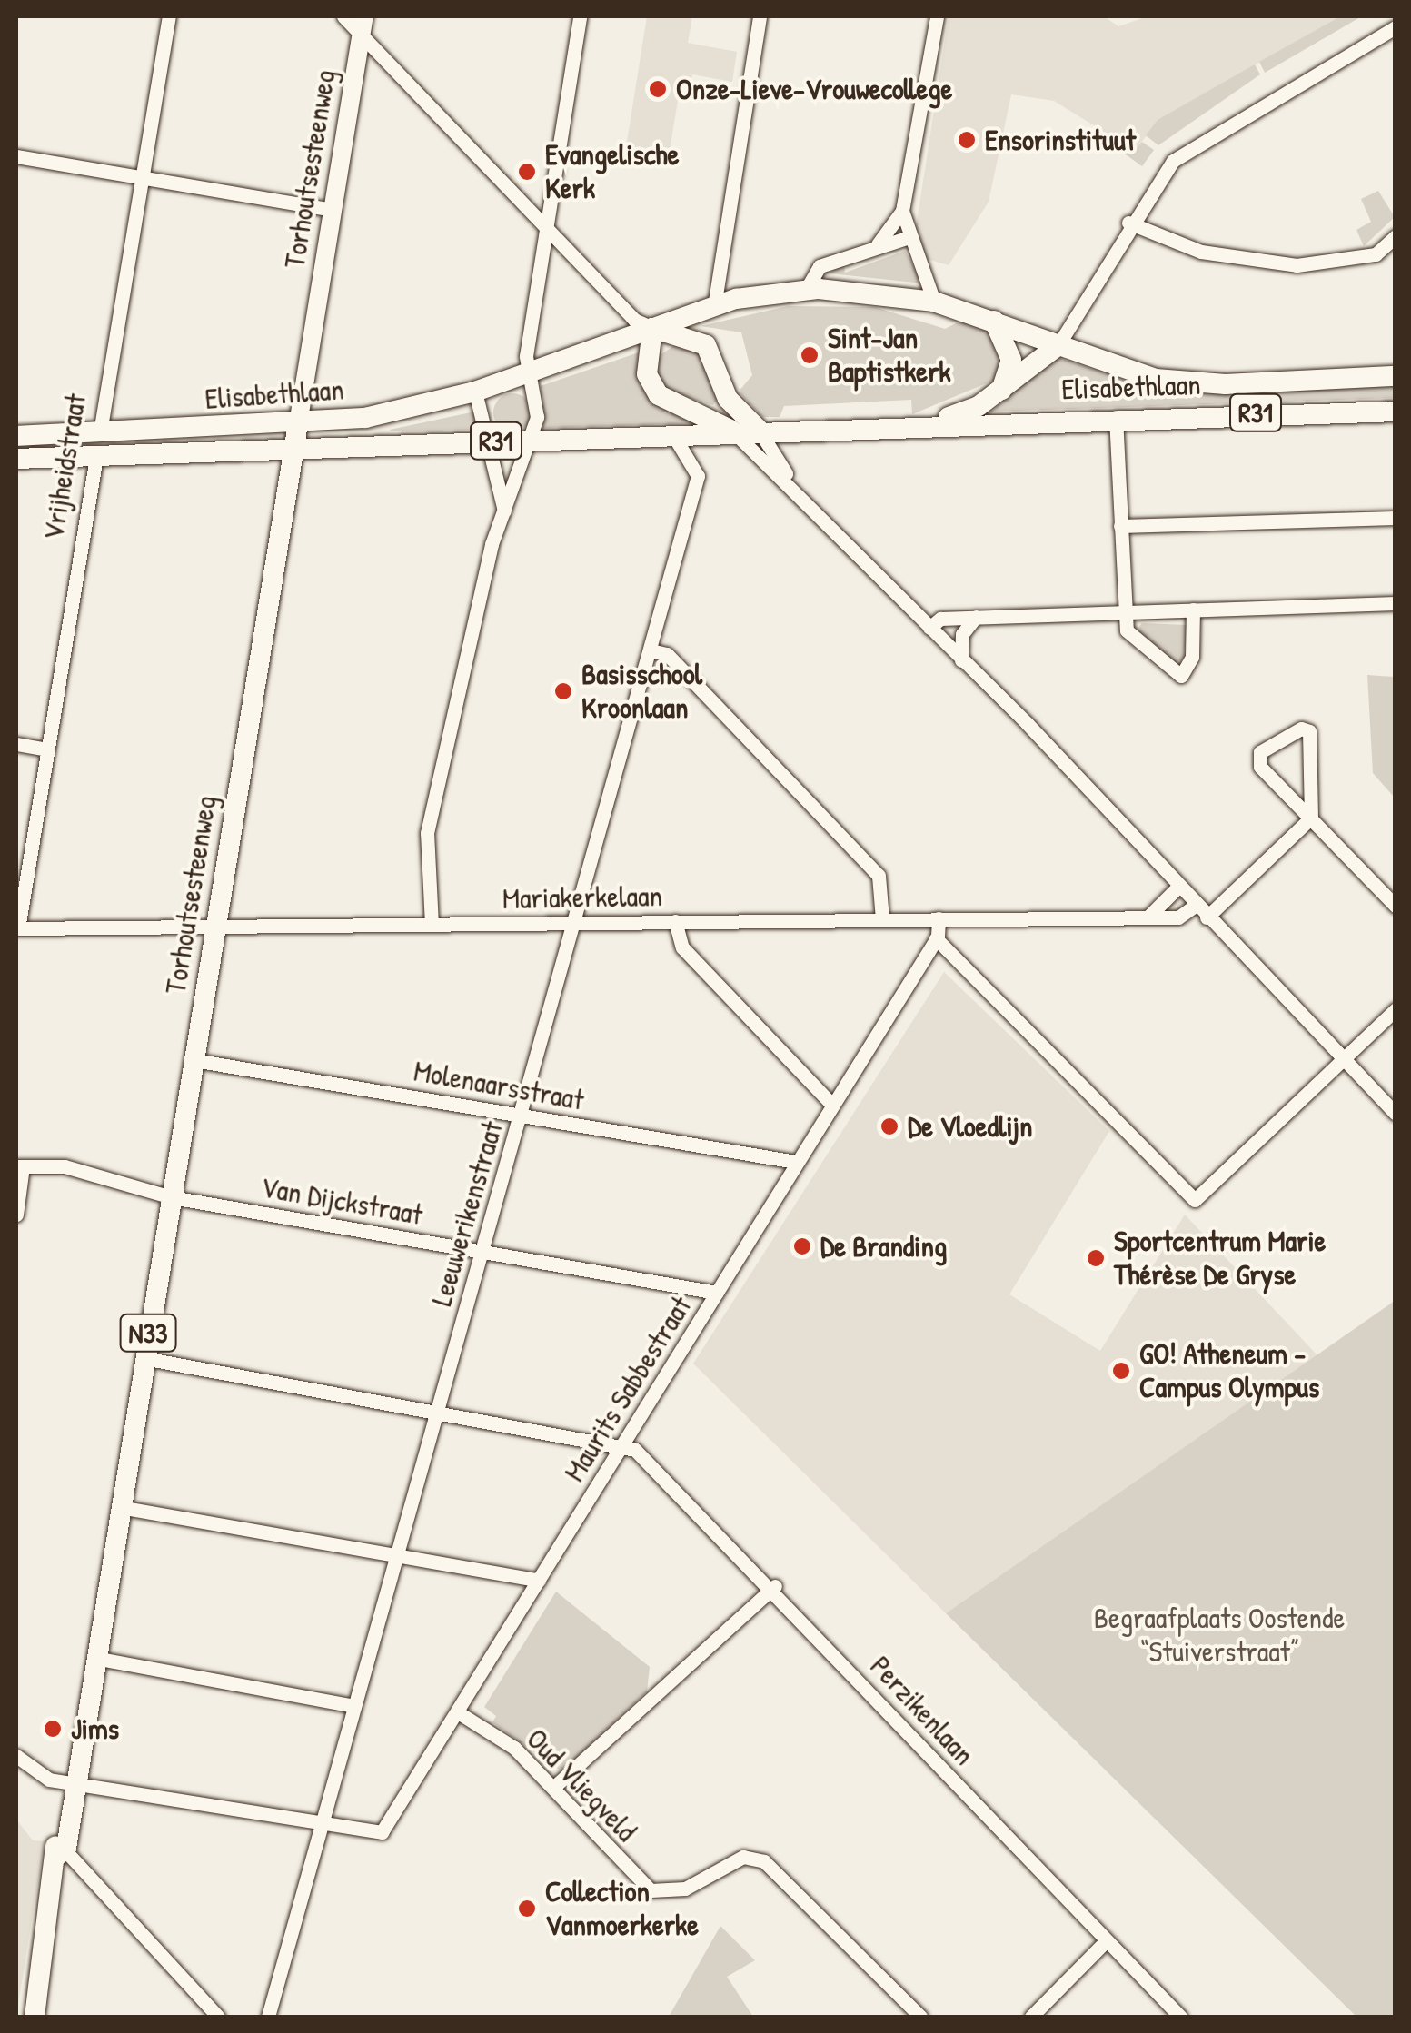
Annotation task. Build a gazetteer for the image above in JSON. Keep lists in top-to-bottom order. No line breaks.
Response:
{"streets":{"main road":["Torhoutsesteenweg","Elisabethlaan","R31","Vrijheidstraat","N33"],"street":["Mariakerkelaan","Molenaarsstraat","Van Dijckstraat","Leeuwerikenstraat","Maurits Sabbestraat","Perzikenlaan","Oud Vliegveld"]},"crossings":[["Torhoutsesteenweg","Elisabethlaan"],["Torhoutsesteenweg","Mariakerkelaan"],["Torhoutsesteenweg","Molenaarsstraat"],["Torhoutsesteenweg","Van Dijckstraat"],["Elisabethlaan","Vrijheidstraat"],["Elisabethlaan","Leeuwerikenstraat"],["Vrijheidstraat","Mariakerkelaan"],["Mariakerkelaan","Leeuwerikenstraat"],["Mariakerkelaan","Maurits Sabbestraat"],["Molenaarsstraat","Leeuwerikenstraat"],["Molenaarsstraat","Maurits Sabbestraat"],["Van Dijckstraat","Leeuwerikenstraat"],["Van Dijckstraat","Maurits Sabbestraat"],["Leeuwerikenstraat","Maurits Sabbestraat"],["Maurits Sabbestraat","Perzikenlaan"],["Maurits Sabbestraat","Oud Vliegveld"]],"parks":["Begraafplaats Oostende “Stuiverstraat”"],"places":["Onze-Lieve-Vrouwecollege","Ensorinstituut","Evangelische Kerk","Sint-Jan Baptistkerk","Basisschool Kroonlaan","De Vloedlijn","De Branding","Sportcentrum Marie Thérèse De Gryse","GO! Atheneum - Campus Olympus","Jims","Collection Vanmoerkerke"]}
